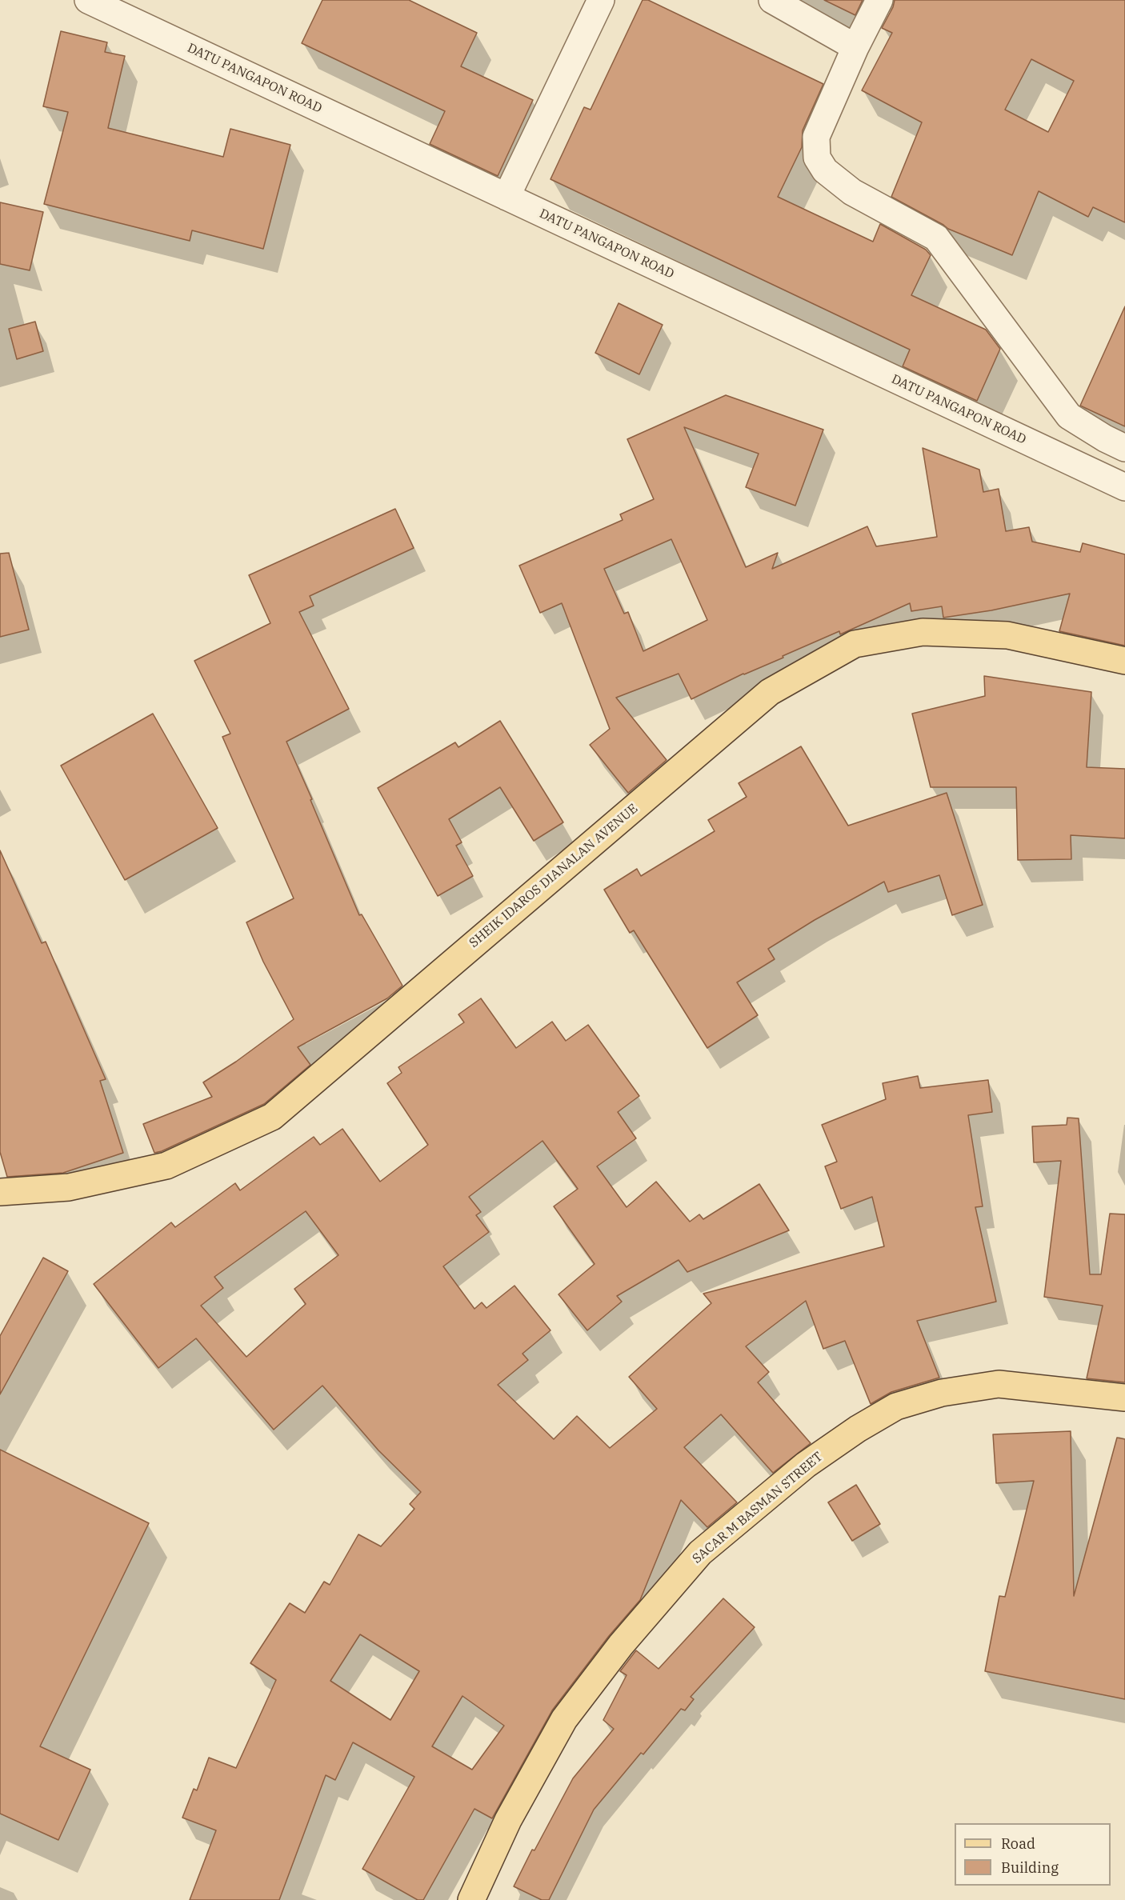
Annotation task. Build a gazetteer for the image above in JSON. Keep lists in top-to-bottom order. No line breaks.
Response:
{"streets":{"main road":["SHEIK IDAROS DIANALAN AVENUE","SACAR M BASMAN STREET"],"street":["DATU PANGAPON ROAD"]},"legend":["Road","Building"]}
